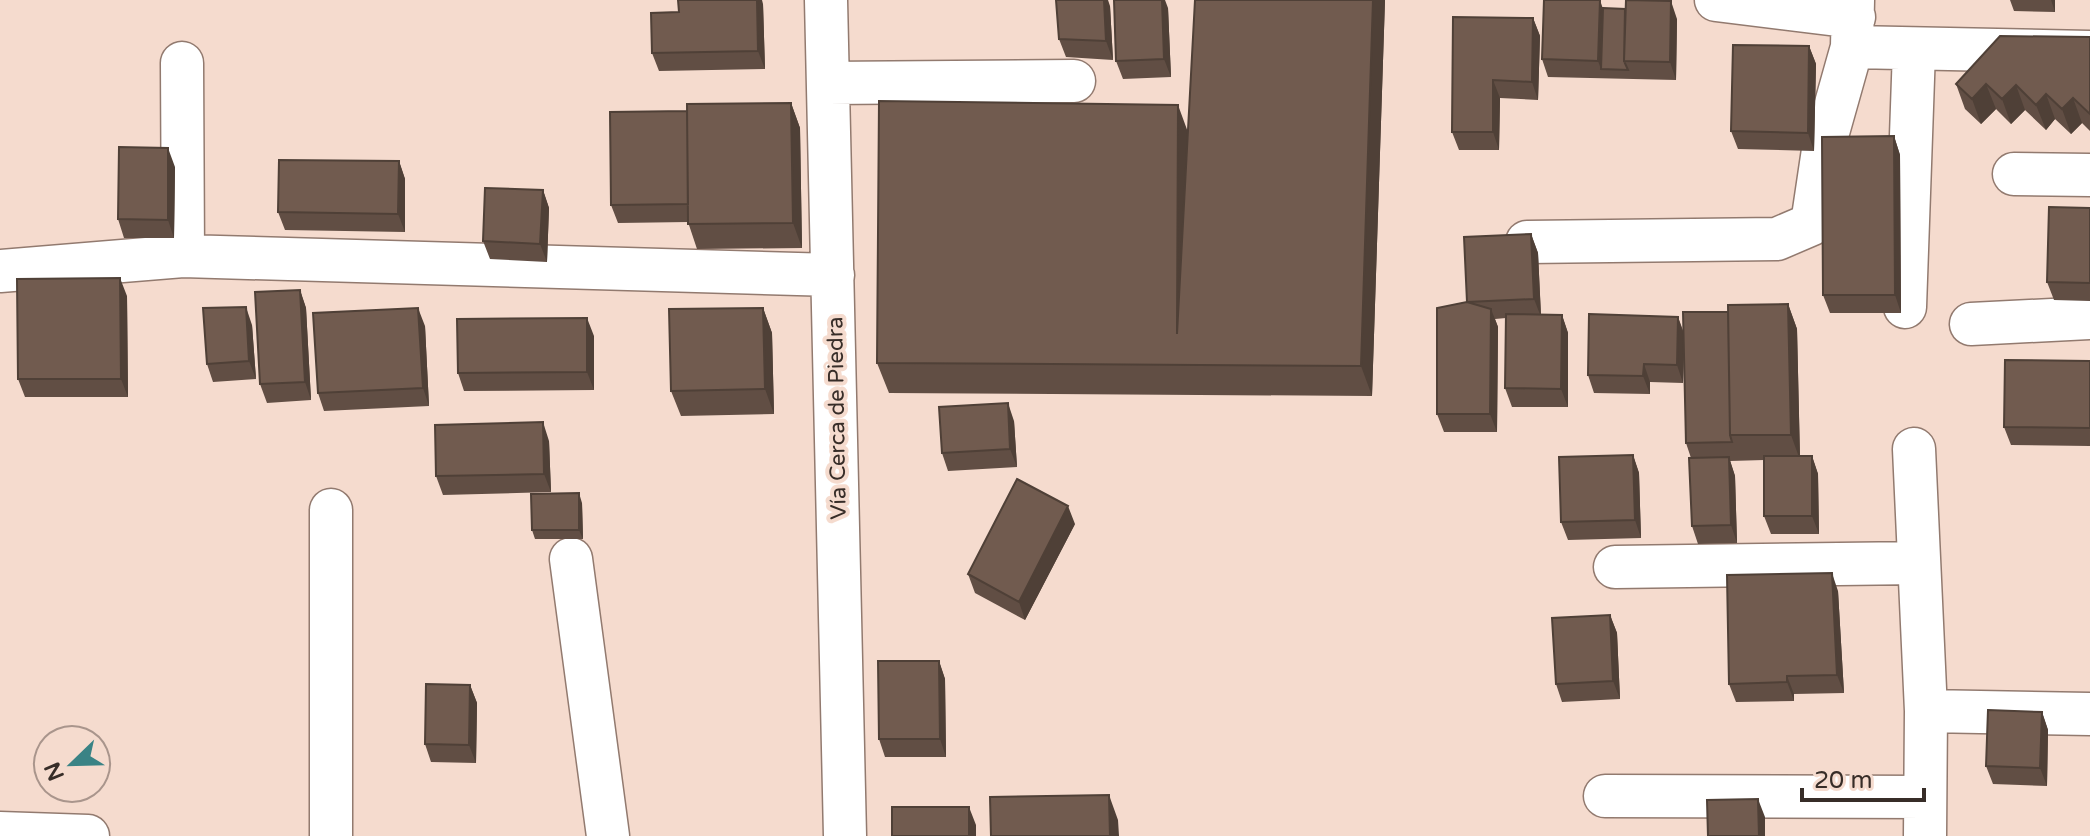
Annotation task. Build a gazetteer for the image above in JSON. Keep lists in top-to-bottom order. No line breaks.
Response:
{"streets":{"street":["Vía Cerca de Piedra"]},"scale_bar":"20 m","north":"bottom left"}
